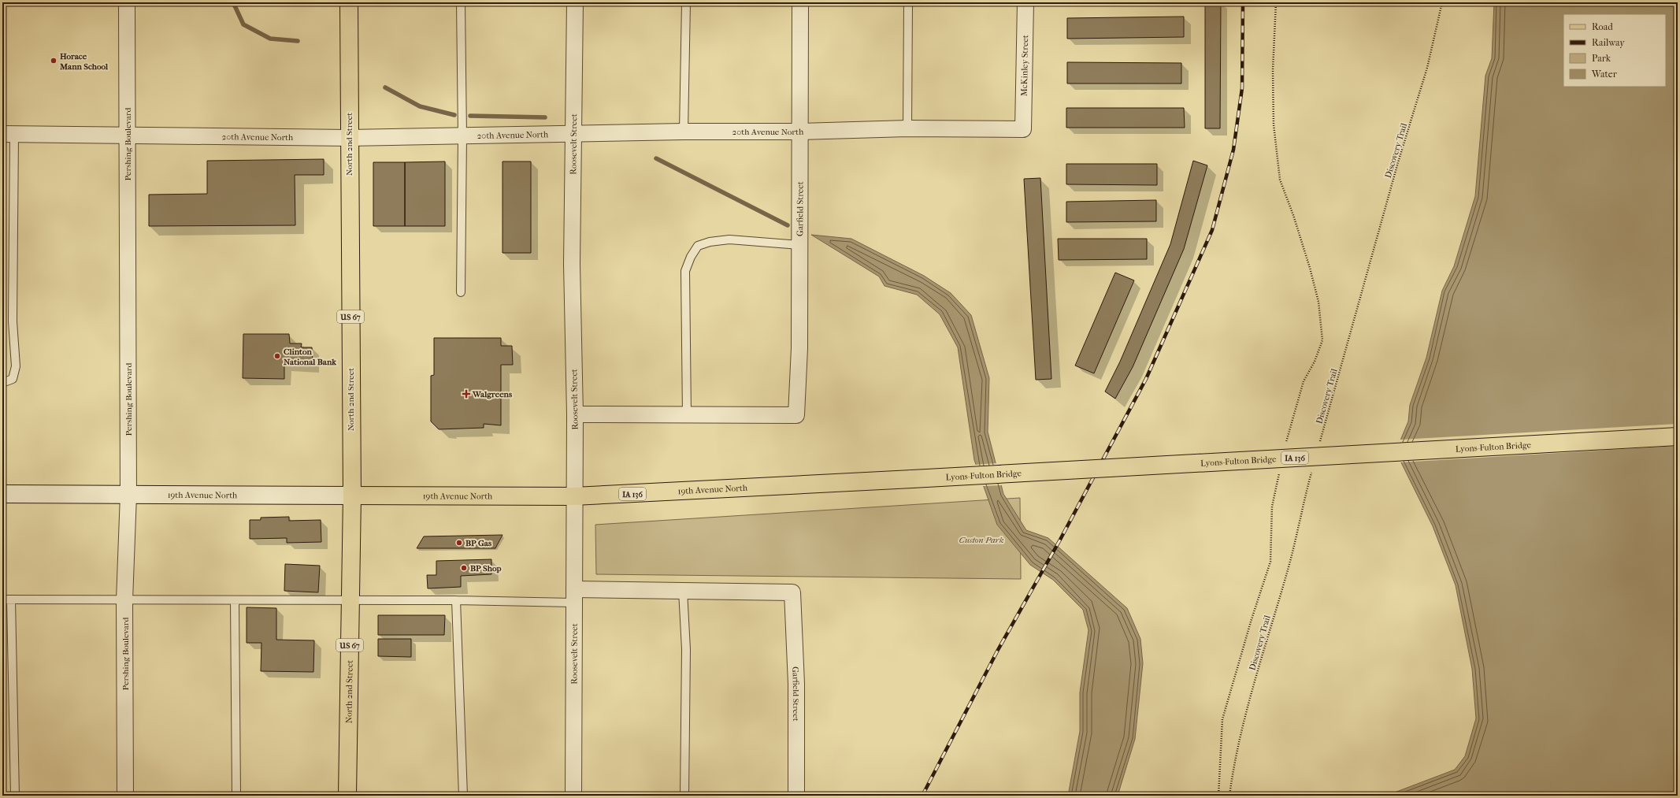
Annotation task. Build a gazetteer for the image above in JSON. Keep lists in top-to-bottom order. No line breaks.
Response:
{"streets":{"main road":["North 2nd Street","US 67","Lyons-Fulton Bridge","IA 136","19th Avenue North"],"street":["McKinley Street","20th Avenue North","Pershing Boulevard","Roosevelt Street","Garfield Street"],"path":["Discovery Trail"]},"crossings":[["McKinley Street","20th Avenue North"],["20th Avenue North","Pershing Boulevard"],["20th Avenue North","North 2nd Street"],["20th Avenue North","Roosevelt Street"],["20th Avenue North","Garfield Street"],["Pershing Boulevard","19th Avenue North"],["North 2nd Street","19th Avenue North"],["Roosevelt Street","19th Avenue North"],["Lyons-Fulton Bridge","19th Avenue North"]],"parks":["Custon Park"],"places":{"other":["Horace Mann School","Clinton National Bank","BP Gas","BP Shop"],"health":["Walgreens"]},"legend":["Road","Railway","Park","Water"]}
